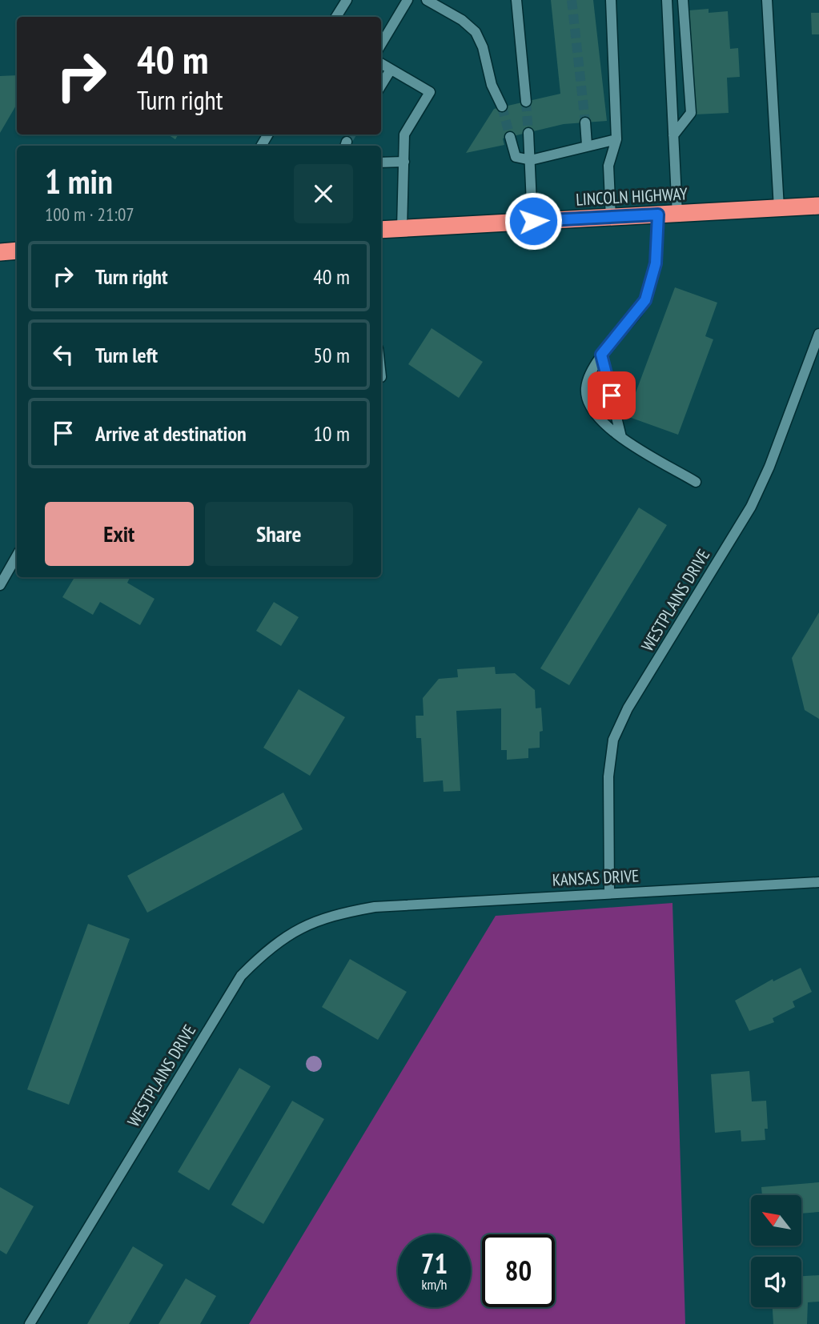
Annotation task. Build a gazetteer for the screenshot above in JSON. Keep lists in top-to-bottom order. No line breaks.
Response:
{"streets":{"highway":["LINCOLN HIGHWAY"],"street":["WESTPLAINS DRIVE","KANSAS DRIVE"]},"crossings":[["WESTPLAINS DRIVE","KANSAS DRIVE"]],"north":"top left","page":{"turn":["40 m","Turn right"],"heading":["1 min","100 m · 21:07"],"list":[{"name":"Turn right","value":"40 m"},{"name":"Turn left","value":"50 m"},{"name":"Arrive at destination","value":"10 m"}],"buttons":["Exit","Share"],"speed":"71 km/h","limit":"80"}}
